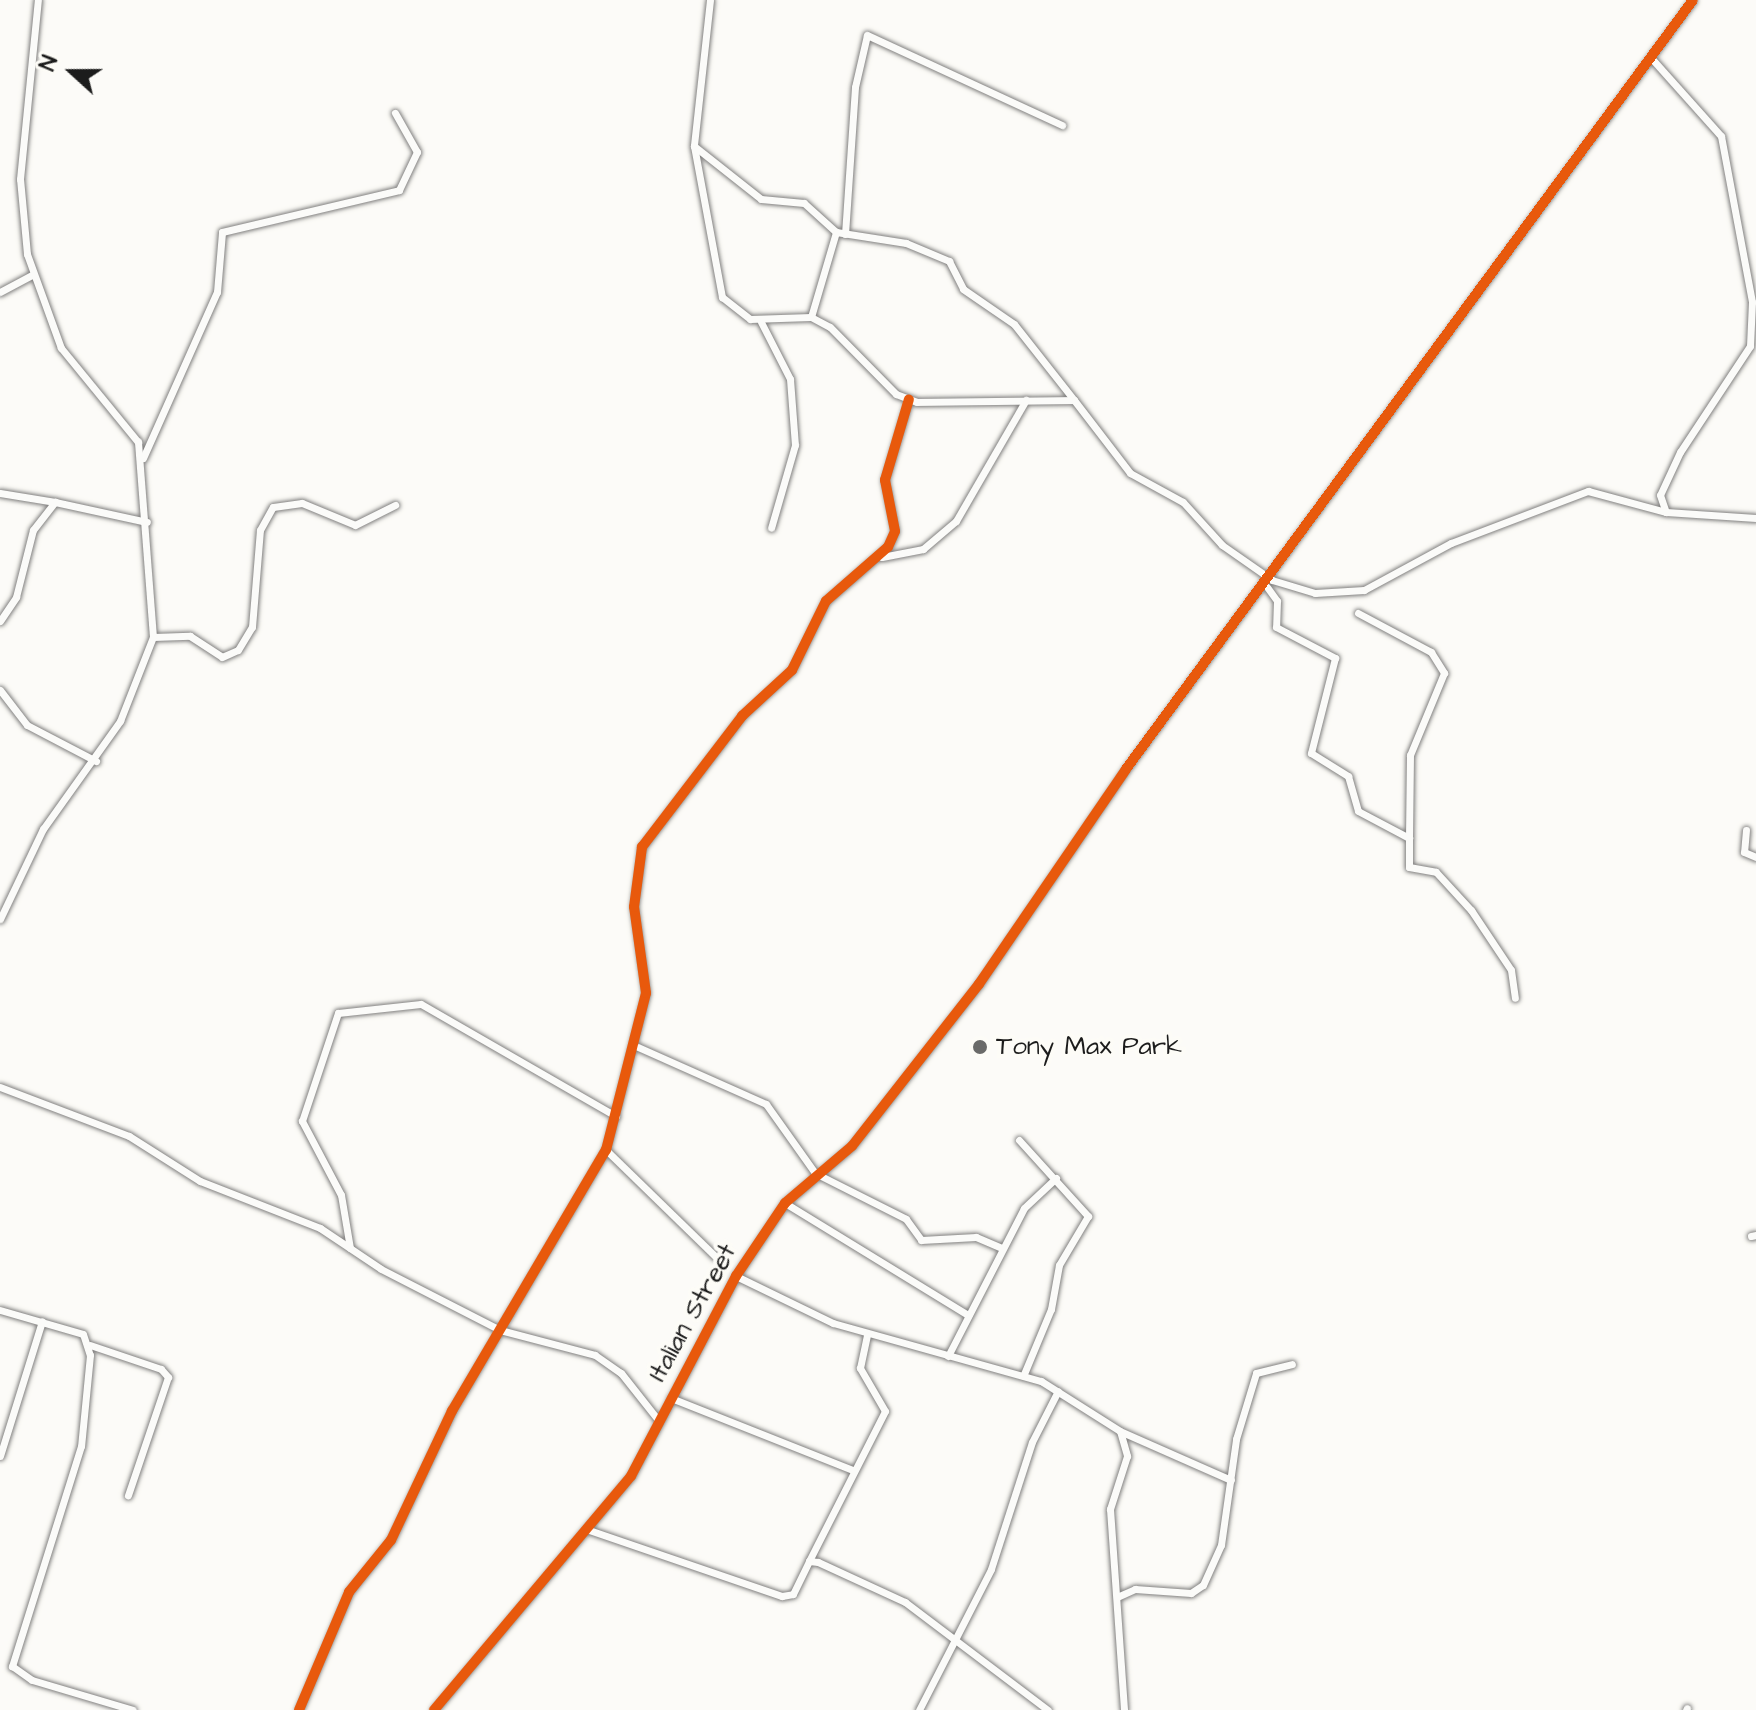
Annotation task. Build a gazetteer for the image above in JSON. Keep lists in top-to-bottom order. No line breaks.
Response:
{"streets":{"street":["Italian Street"]},"places":["Tony Max Park"],"north":"left"}
